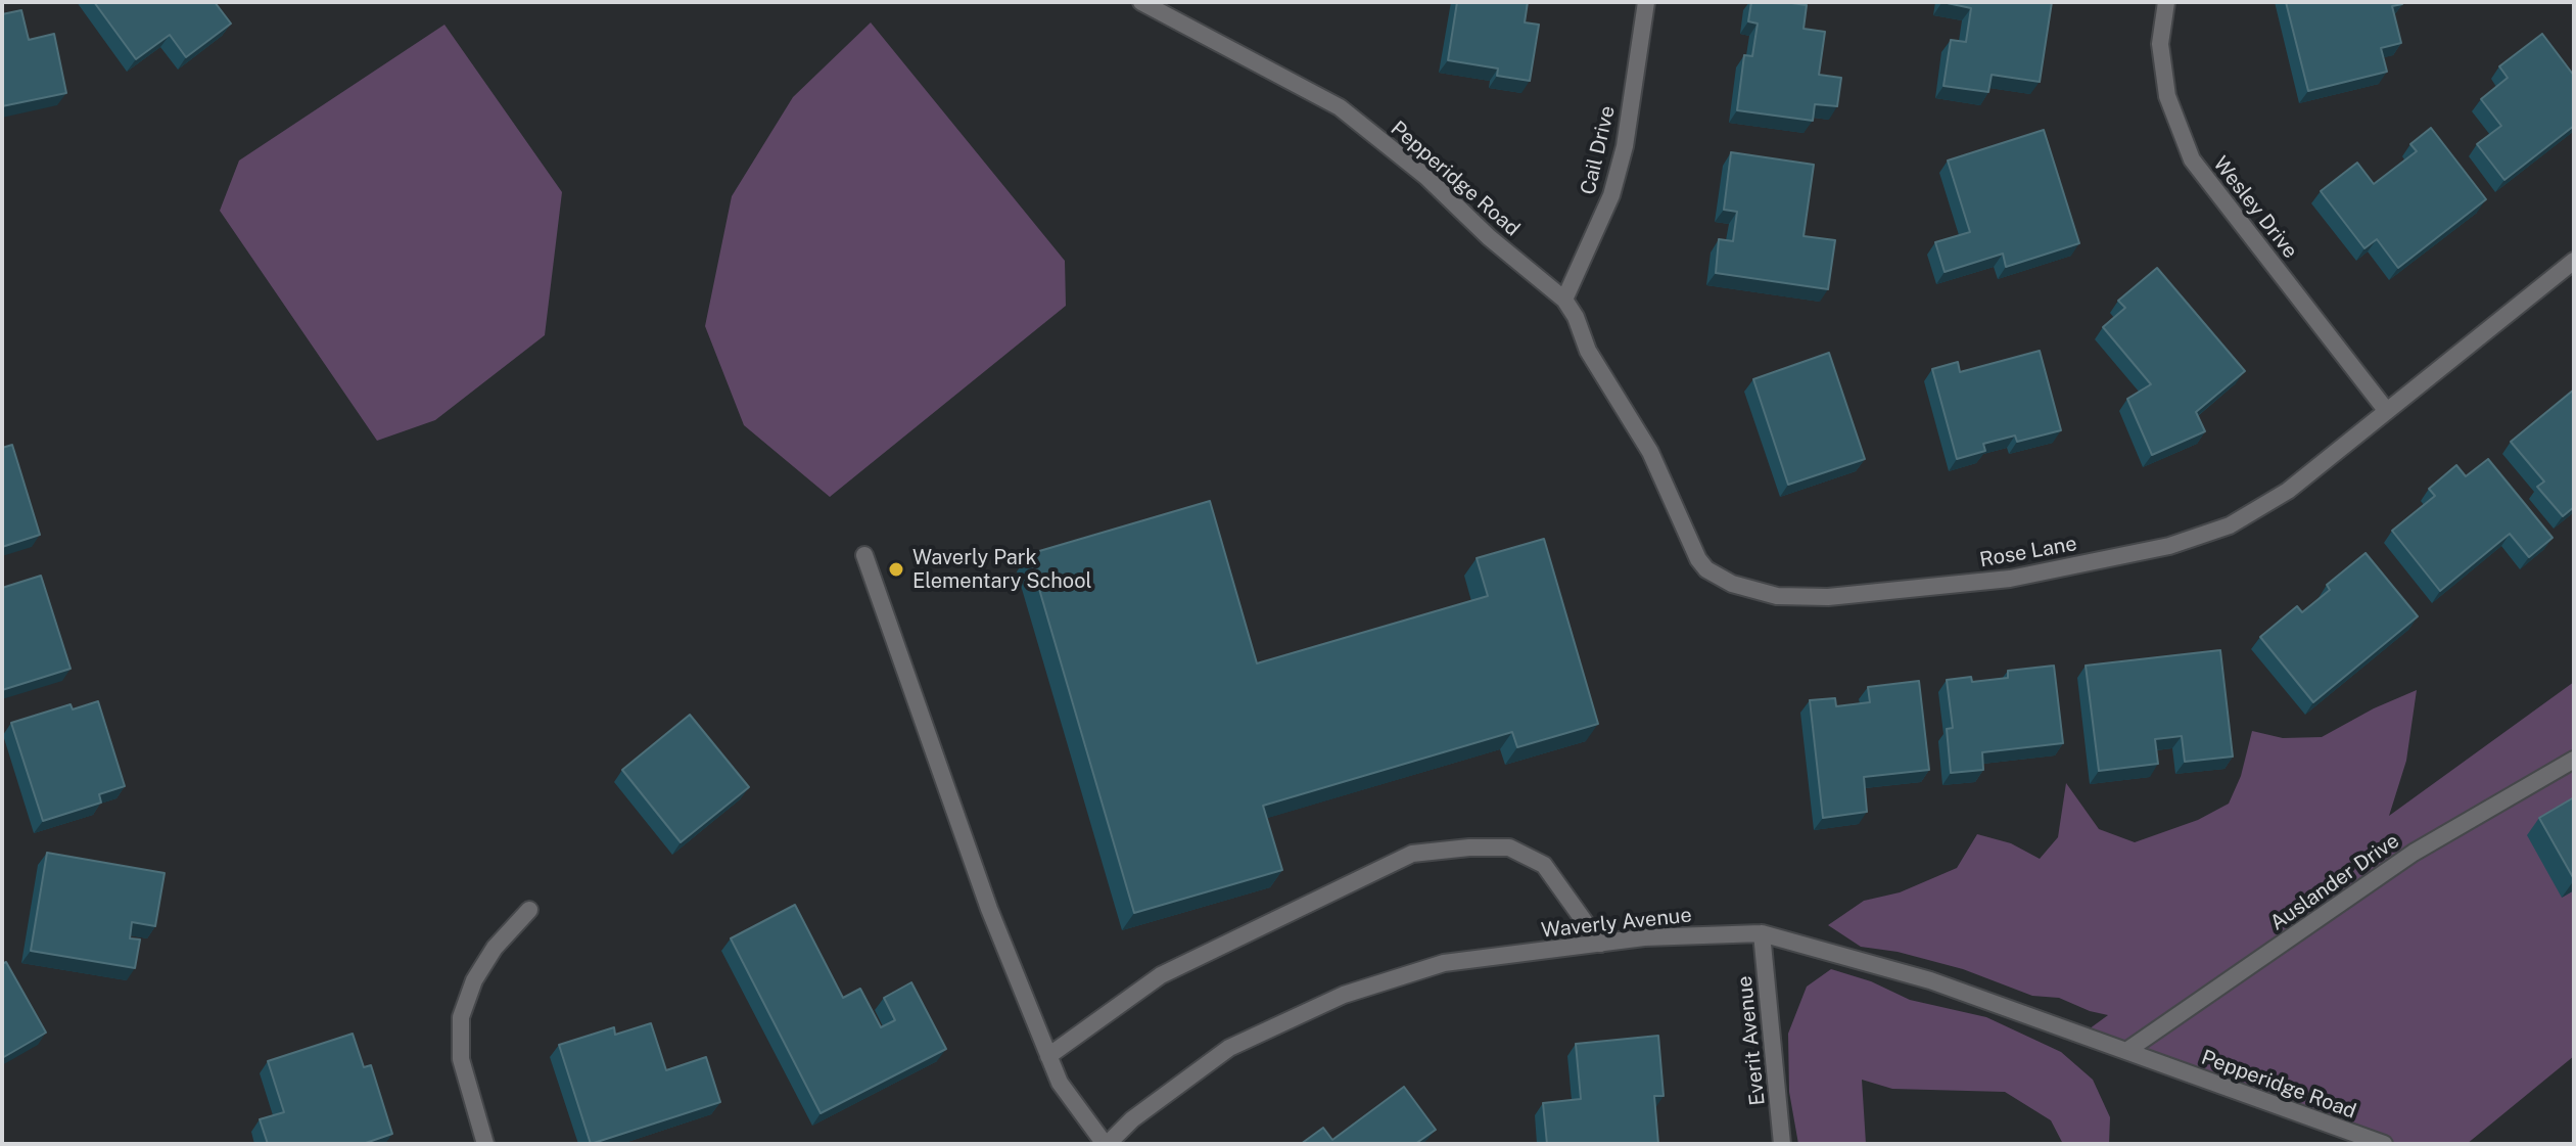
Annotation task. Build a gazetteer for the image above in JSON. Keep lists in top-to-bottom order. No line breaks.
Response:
{"streets":{"street":["Cail Drive","Pepperidge Road","Wesley Drive","Rose Lane","Auslander Drive","Waverly Avenue","Everit Avenue"]},"crossings":[["Cail Drive","Pepperidge Road"],["Cail Drive","Rose Lane"],["Pepperidge Road","Rose Lane"],["Pepperidge Road","Waverly Avenue"],["Wesley Drive","Rose Lane"],["Auslander Drive","Waverly Avenue"],["Waverly Avenue","Everit Avenue"]],"places":["Waverly Park Elementary School"]}
